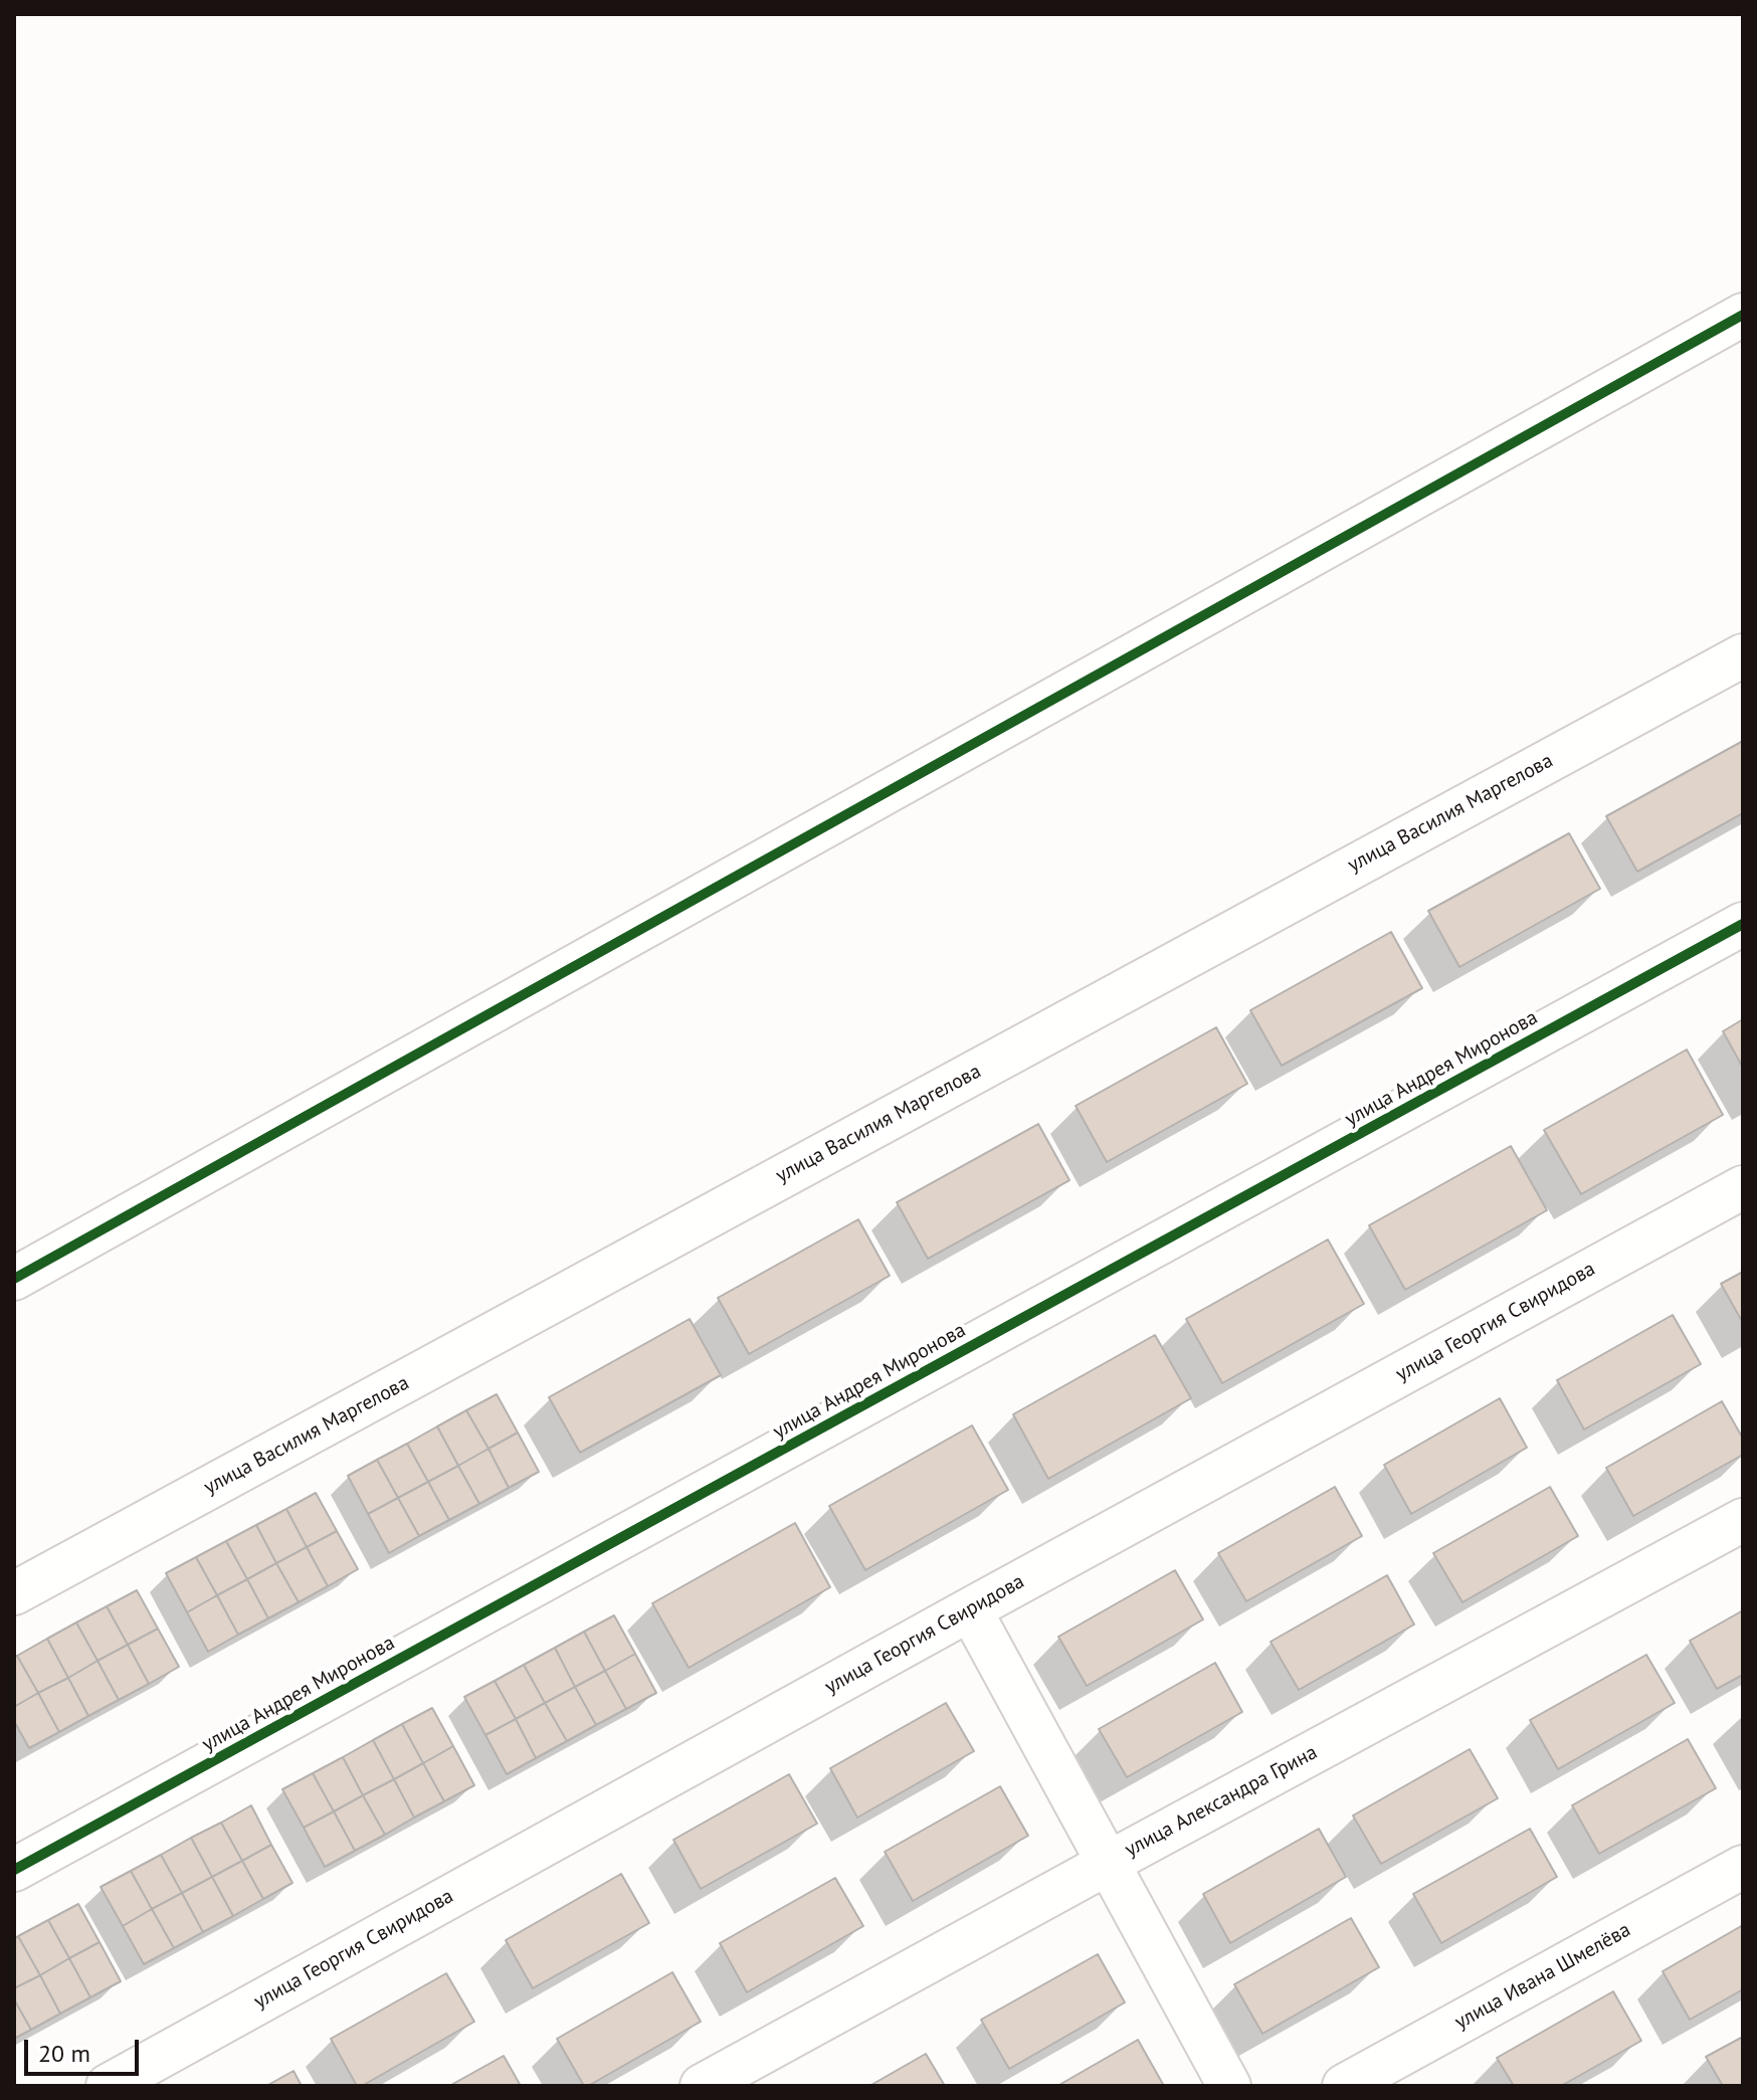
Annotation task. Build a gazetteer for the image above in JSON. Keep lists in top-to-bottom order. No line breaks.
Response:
{"streets":{"street":["улица Василия Маргелова","улица Андрея Миронова","улица Георгия Свиридова","улица Александра Грина","улица Ивана Шмелёва"]},"scale_bar":"20 m"}
